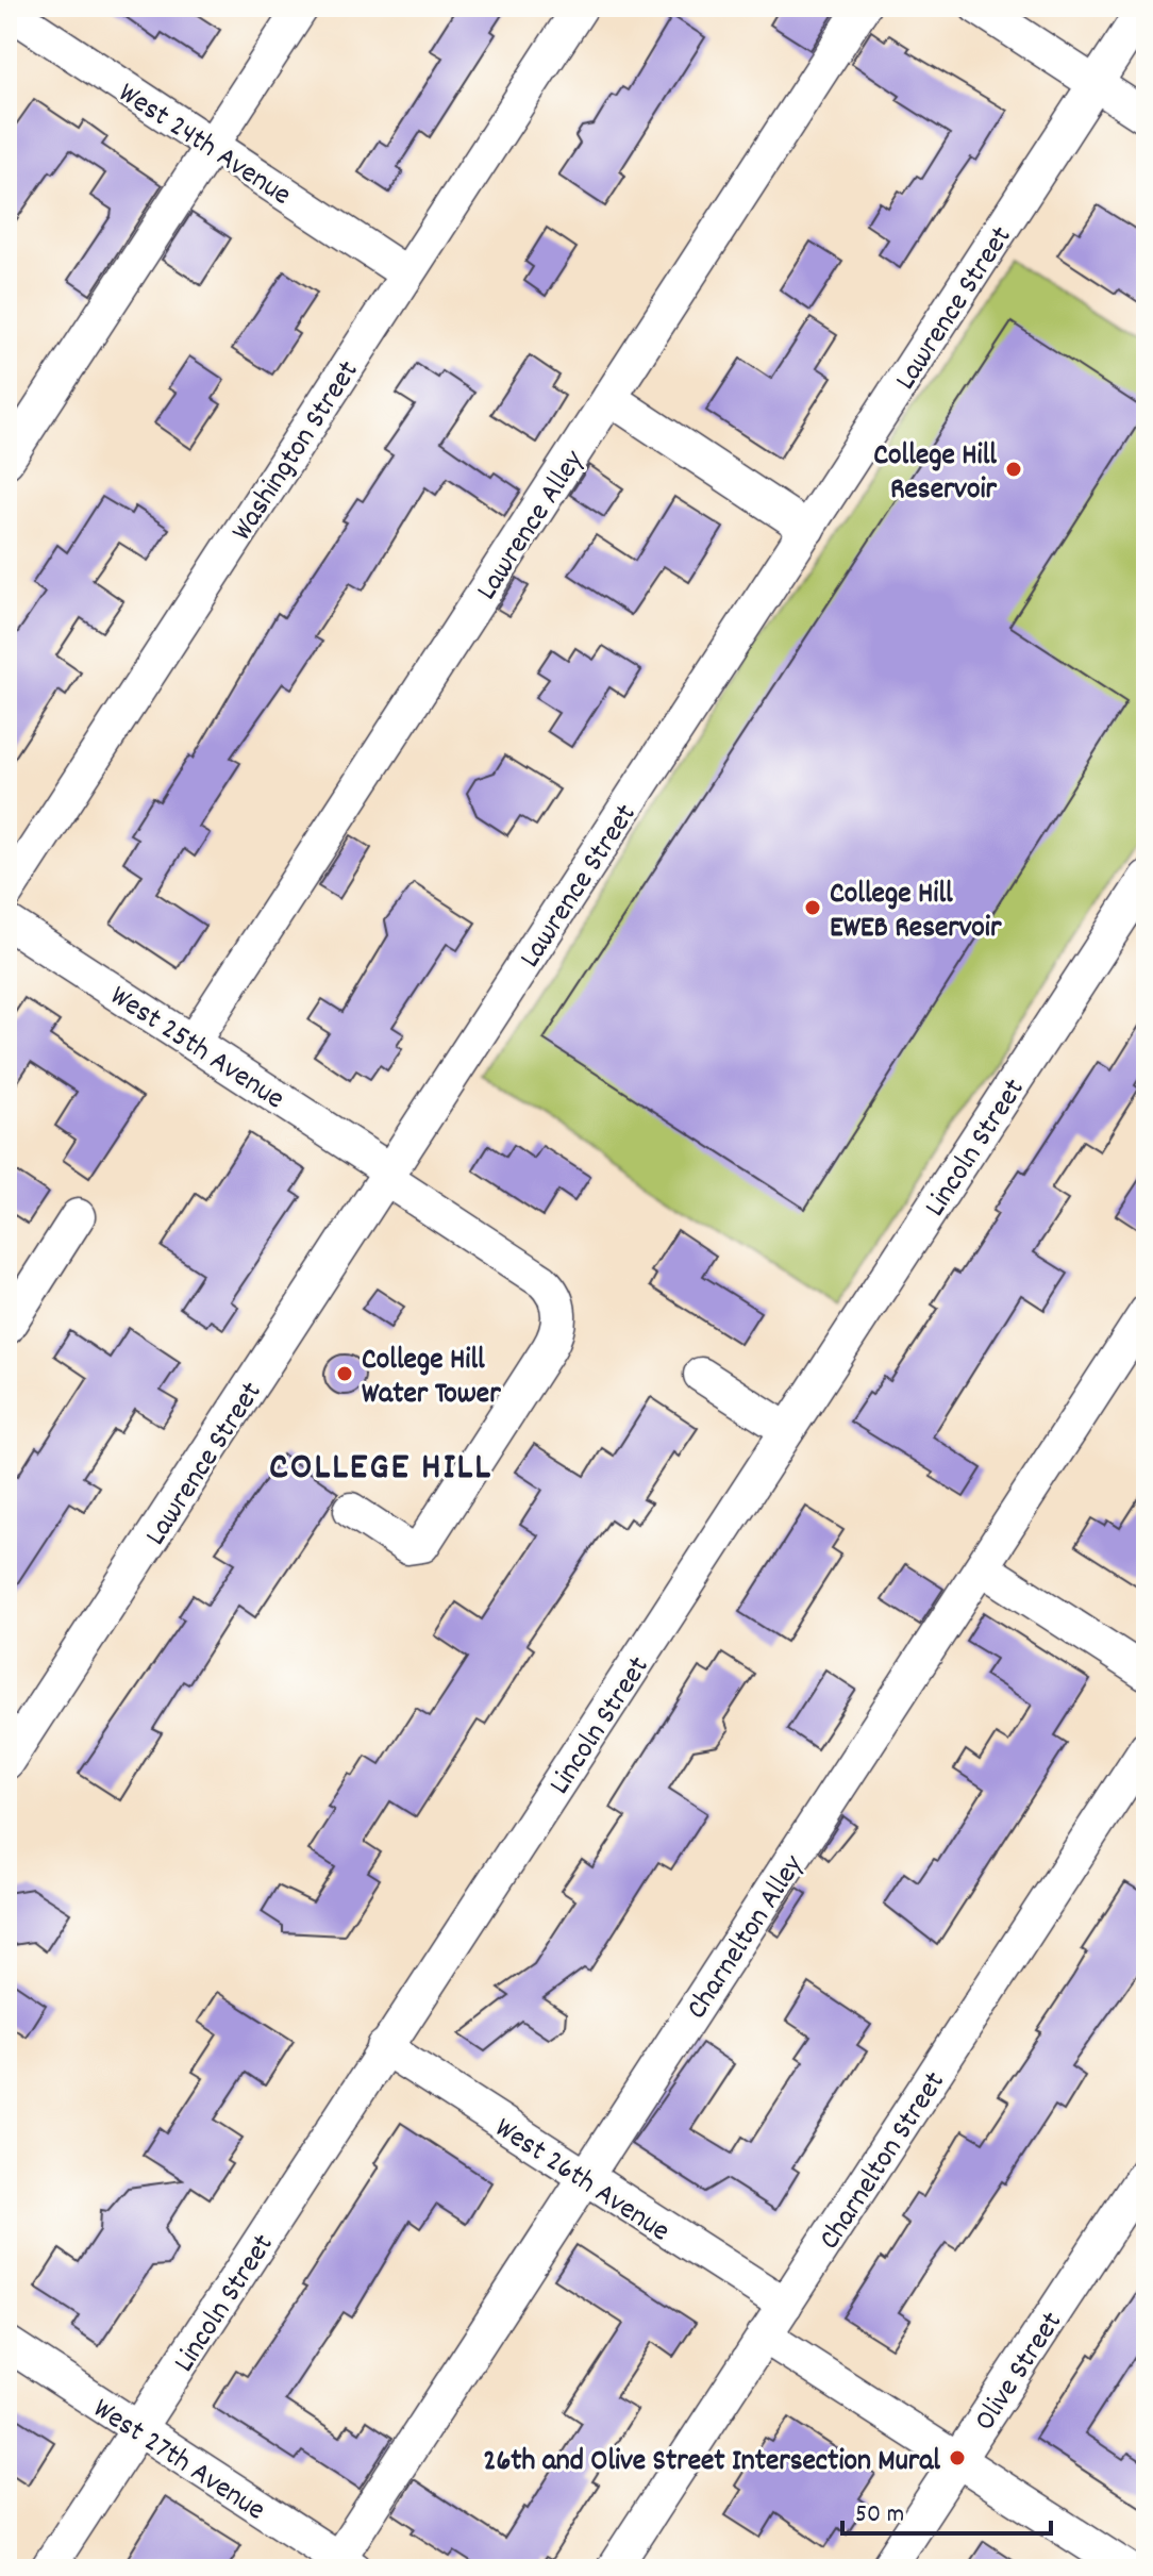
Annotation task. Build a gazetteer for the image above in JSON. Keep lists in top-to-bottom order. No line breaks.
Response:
{"streets":{"street":["West 24th Avenue","Lawrence Street","Washington Street","Lawrence Alley","West 25th Avenue","Lincoln Street","Charnelton Alley","Charnelton Street","West 26th Avenue","Olive Street","West 27th Avenue"]},"crossings":[["West 24th Avenue","Washington Street"],["Lawrence Street","West 25th Avenue"],["Lawrence Alley","West 25th Avenue"],["Lincoln Street","West 26th Avenue"],["Lincoln Street","West 27th Avenue"],["Charnelton Alley","West 26th Avenue"],["Charnelton Alley","West 27th Avenue"],["Charnelton Street","West 26th Avenue"]],"districts":["COLLEGE HILL"],"places":["College Hill Reservoir","College Hill EWEB Reservoir","College Hill Water Tower","26th and Olive Street Intersection Mural"],"scale_bar":"50 m"}
